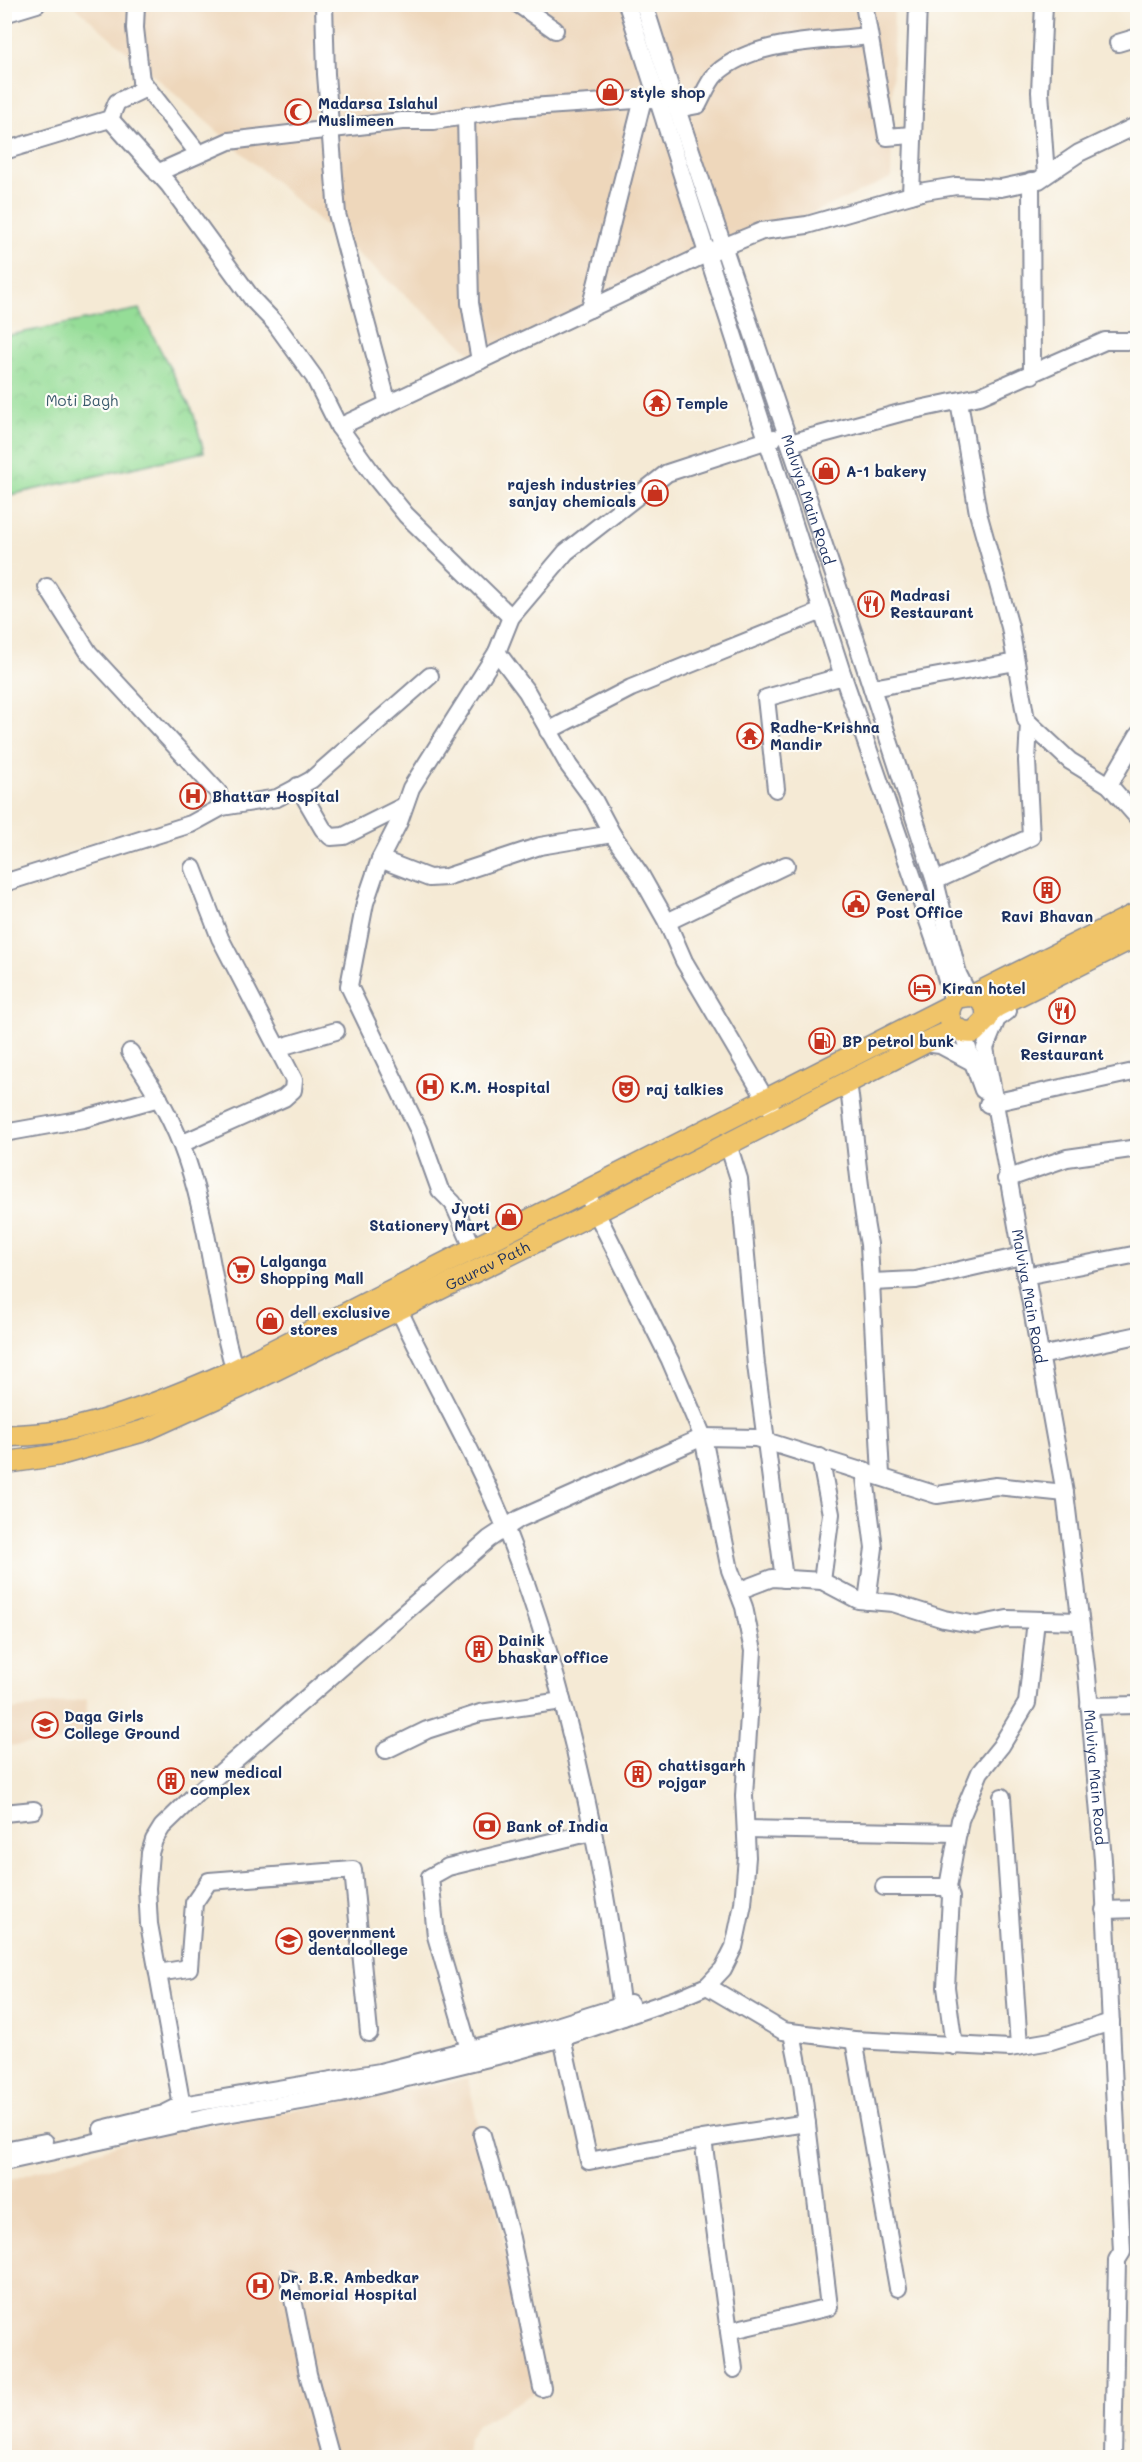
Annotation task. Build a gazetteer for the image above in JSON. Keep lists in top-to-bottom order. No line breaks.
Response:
{"streets":{"main road":["Gaurav Path"],"street":["Malviya Main Road"]},"crossings":[["Malviya Main Road","Gaurav Path"]],"parks":["Moti Bagh"],"places":{"shop":["style shop","A-1 bakery","rajesh industries sanjay chemicals","Jyoti Stationery Mart","dell exclusive stores"],"mosque":["Madarsa Islahul Muslimeen"],"temple":["Temple","Radhe-Krishna Mandir"],"restaurant":["Madrasi Restaurant","Girnar Restaurant"],"hospital":["Bhattar Hospital","K.M. Hospital","Dr. B.R. Ambedkar Memorial Hospital"],"building":["Ravi Bhavan","Dainik bhaskar office","chattisgarh rojgar","new medical complex"],"public building":["General Post Office"],"hotel":["Kiran hotel"],"fuel station":["BP petrol bunk"],"theatre":["raj talkies"],"supermarket":["Lalganga Shopping Mall"],"school or university":["Daga Girls College Ground","government dentalcollege"],"bank":["Bank of India"]}}
